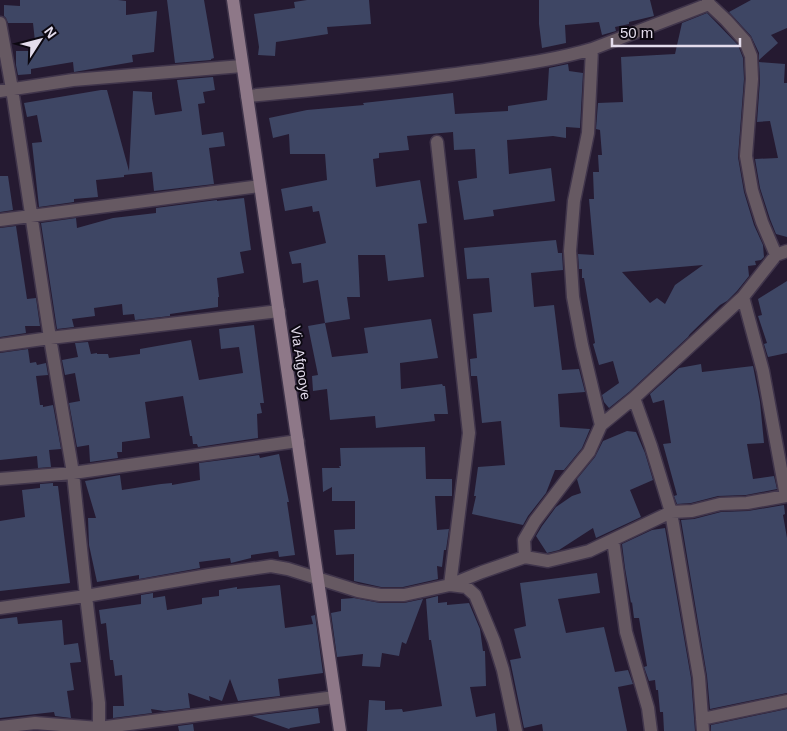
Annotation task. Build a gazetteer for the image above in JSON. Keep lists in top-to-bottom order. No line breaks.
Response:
{"streets":{"main road":["Via Afgooye"]},"scale_bar":"50 m","north":"top right"}
